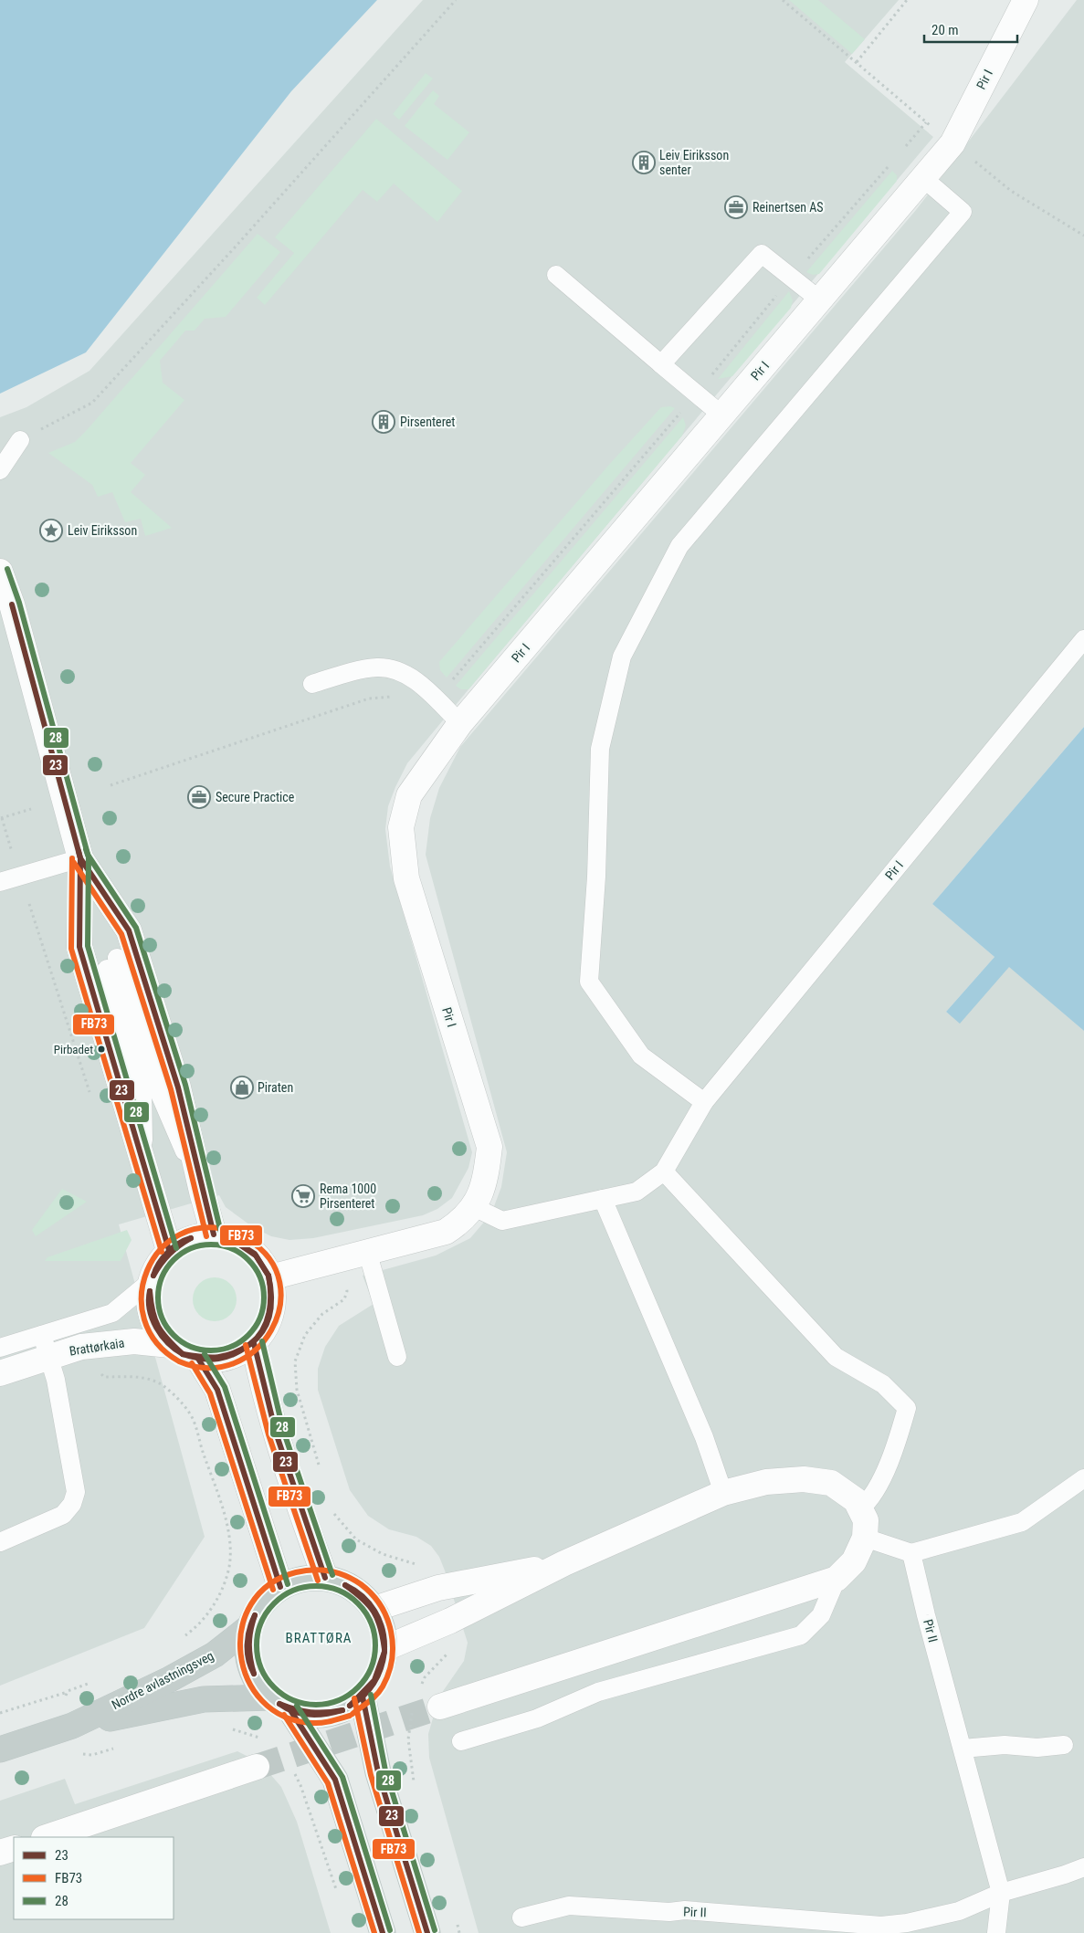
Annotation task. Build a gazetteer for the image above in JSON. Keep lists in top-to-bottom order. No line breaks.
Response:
{"streets":{"highway":["Nordre avlastningsveg"],"street":["Pir I","Brattørkaia"],"lane":["Pir II"]},"crossings":[["Pir I","Brattørkaia"]],"districts":["BRATTØRA"],"places":{"building":["Leiv Eiriksson senter","Pirsenteret"],"office":["Reinertsen AS","Secure Practice"],"place":["Leiv Eiriksson"],"other":["Pirbadet"],"shop":["Piraten"],"supermarket":["Rema 1000 Pirsenteret"]},"lines":["transit line 28","transit line 23","transit line FB73"],"legend":["23","FB73","28"],"scale_bar":"20 m"}
